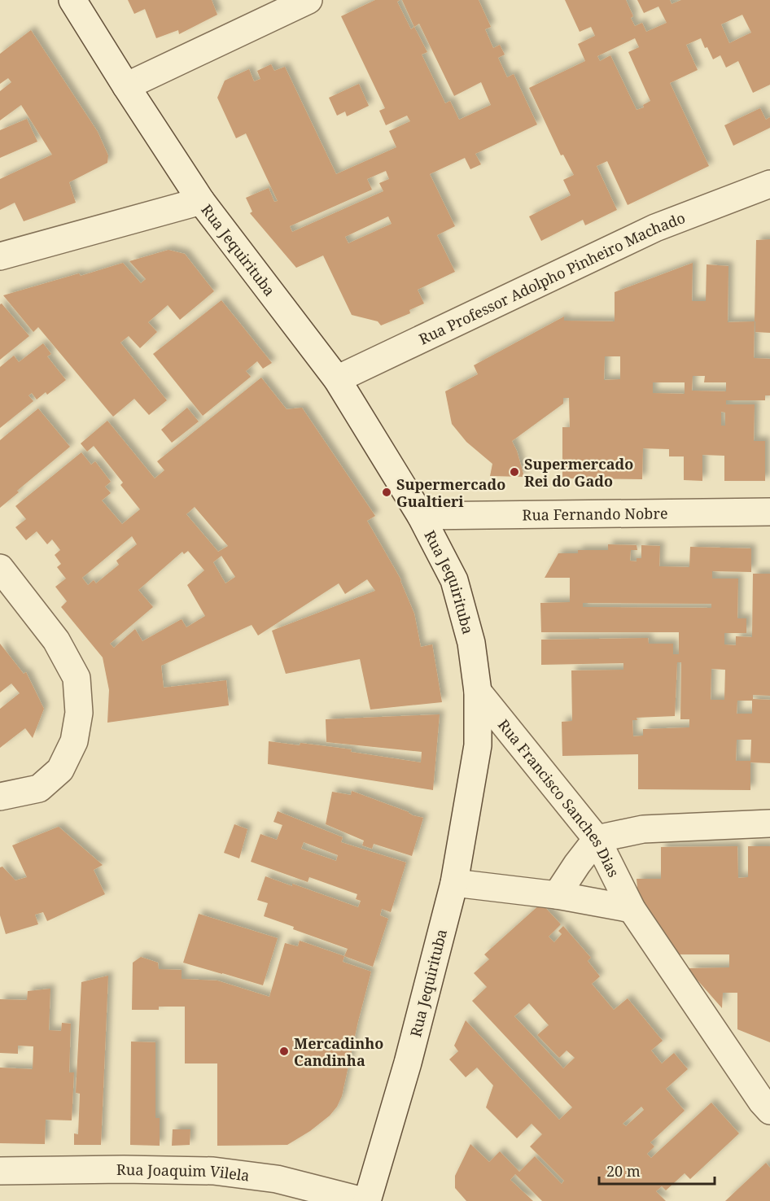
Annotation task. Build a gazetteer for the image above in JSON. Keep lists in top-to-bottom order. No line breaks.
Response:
{"streets":{"street":["Rua Jequirituba","Rua Professor Adolpho Pinheiro Machado","Rua Fernando Nobre","Rua Francisco Sanches Dias","Rua Joaquim Vilela"]},"crossings":[["Rua Jequirituba","Rua Professor Adolpho Pinheiro Machado"],["Rua Jequirituba","Rua Fernando Nobre"],["Rua Jequirituba","Rua Francisco Sanches Dias"]],"places":["Supermercado Rei do Gado","Supermercado Gualtieri","Mercadinho Candinha"],"scale_bar":"20 m"}
